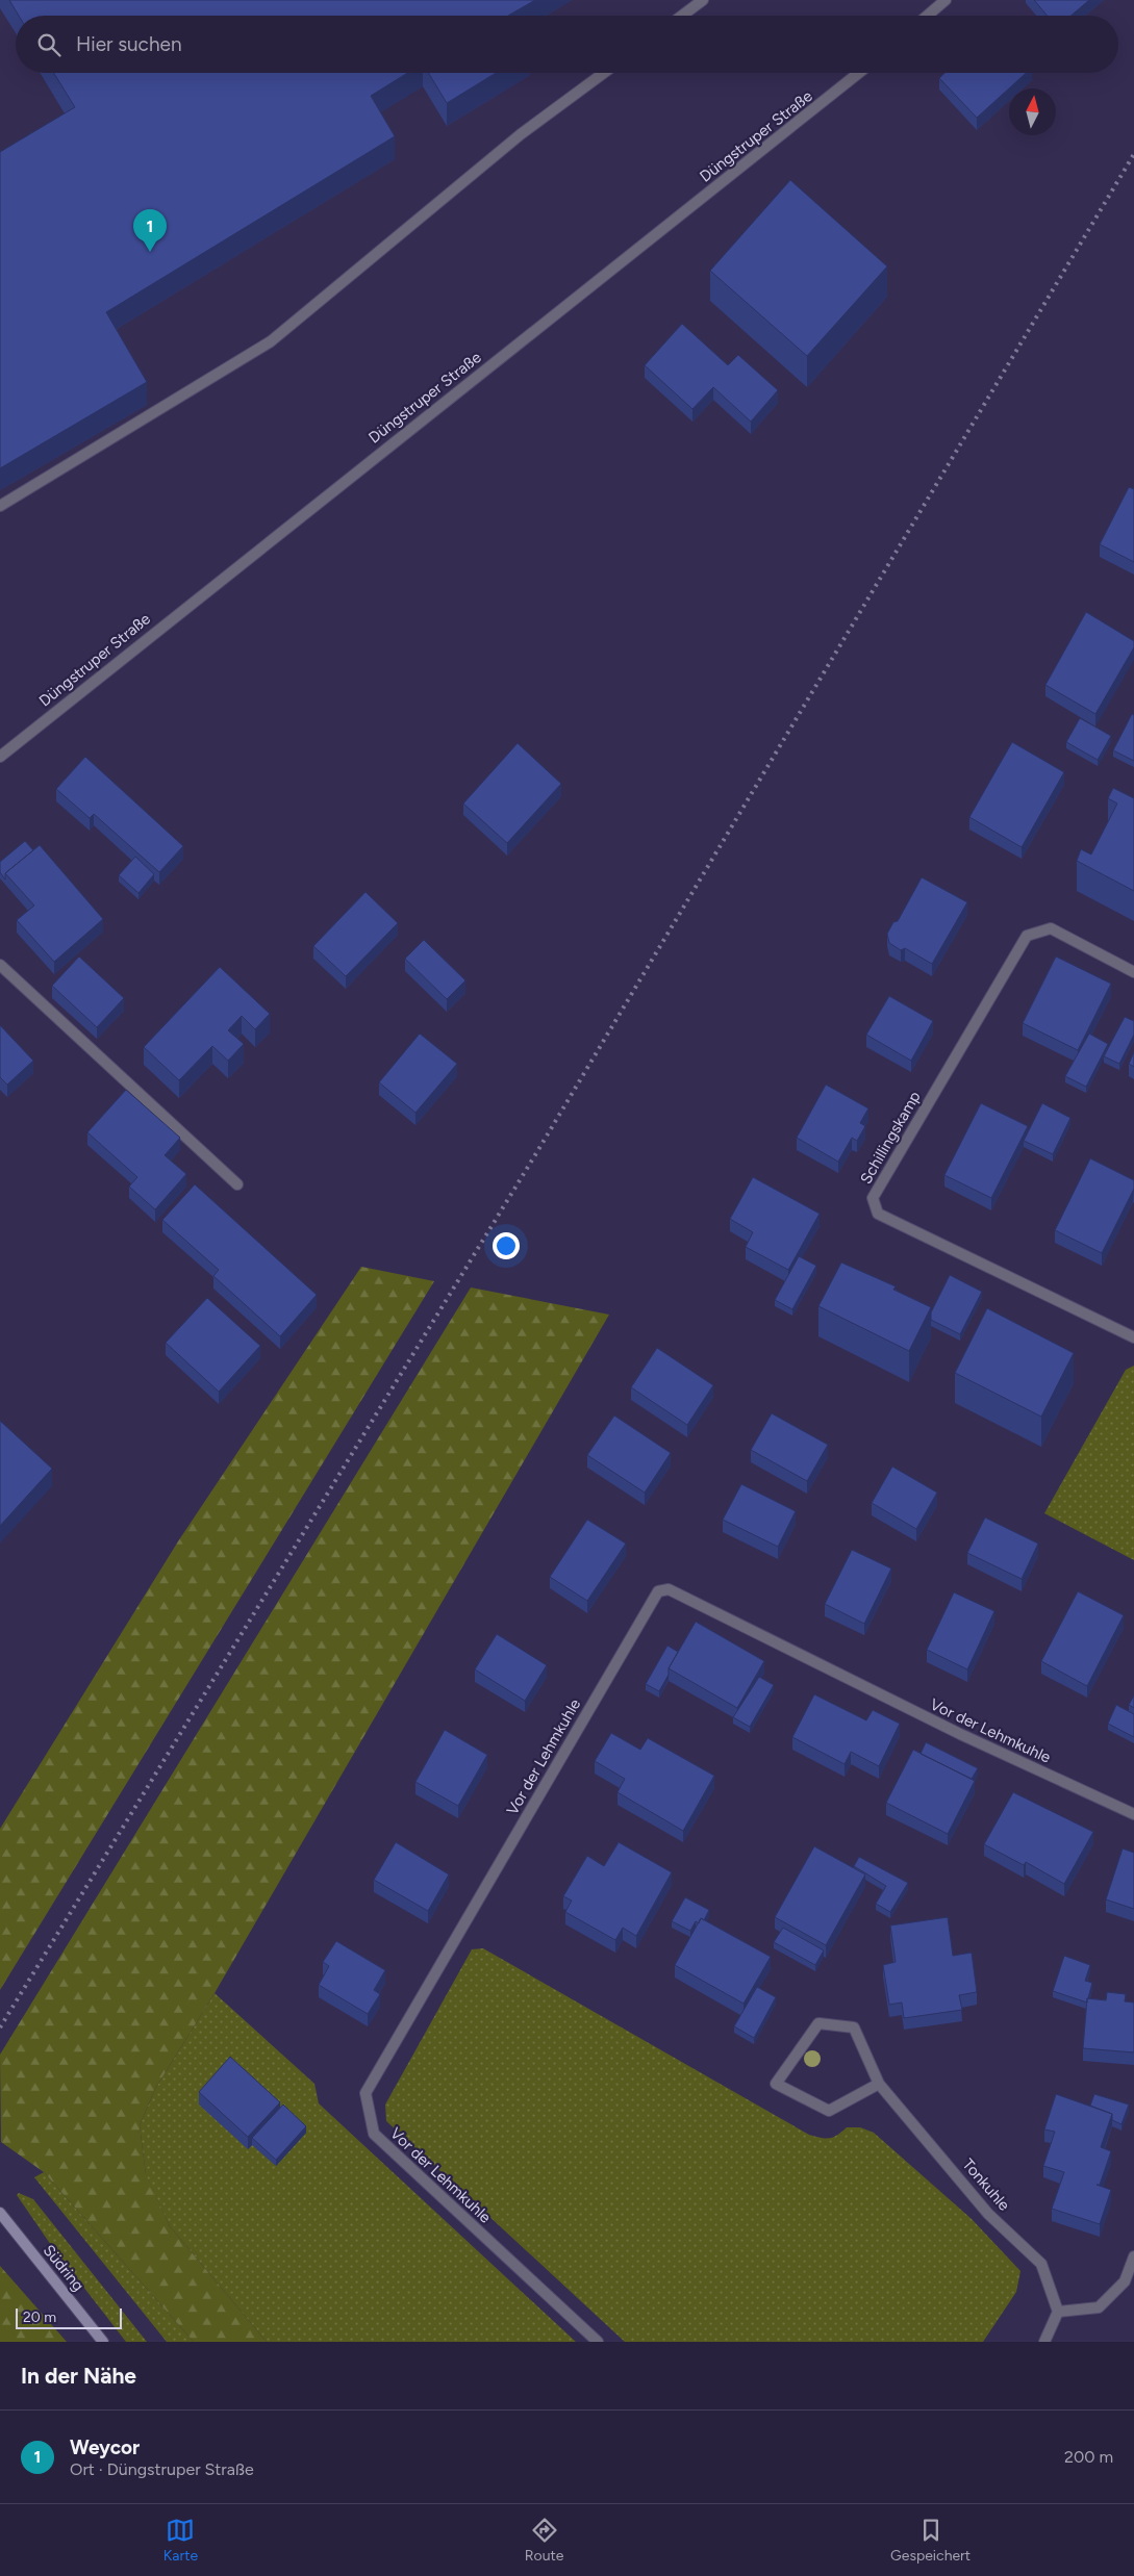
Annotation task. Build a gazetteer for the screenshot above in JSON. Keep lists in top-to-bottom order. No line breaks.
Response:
{"streets":{"main road":["Südring"],"street":["Düngstruper Straße","Schillingskamp","Vor der Lehmkuhle","Tonkuhle"]},"scale_bar":"20 m","north":"top","page":{"search":"Hier suchen","pins":"1","scale":"20 m","heading":"In der Nähe","list":[{"mark":"1","name":"Weycor","note":"Ort · Düngstruper Straße","value":"200 m"}],"nav":["Karte","Route","Gespeichert"]}}
